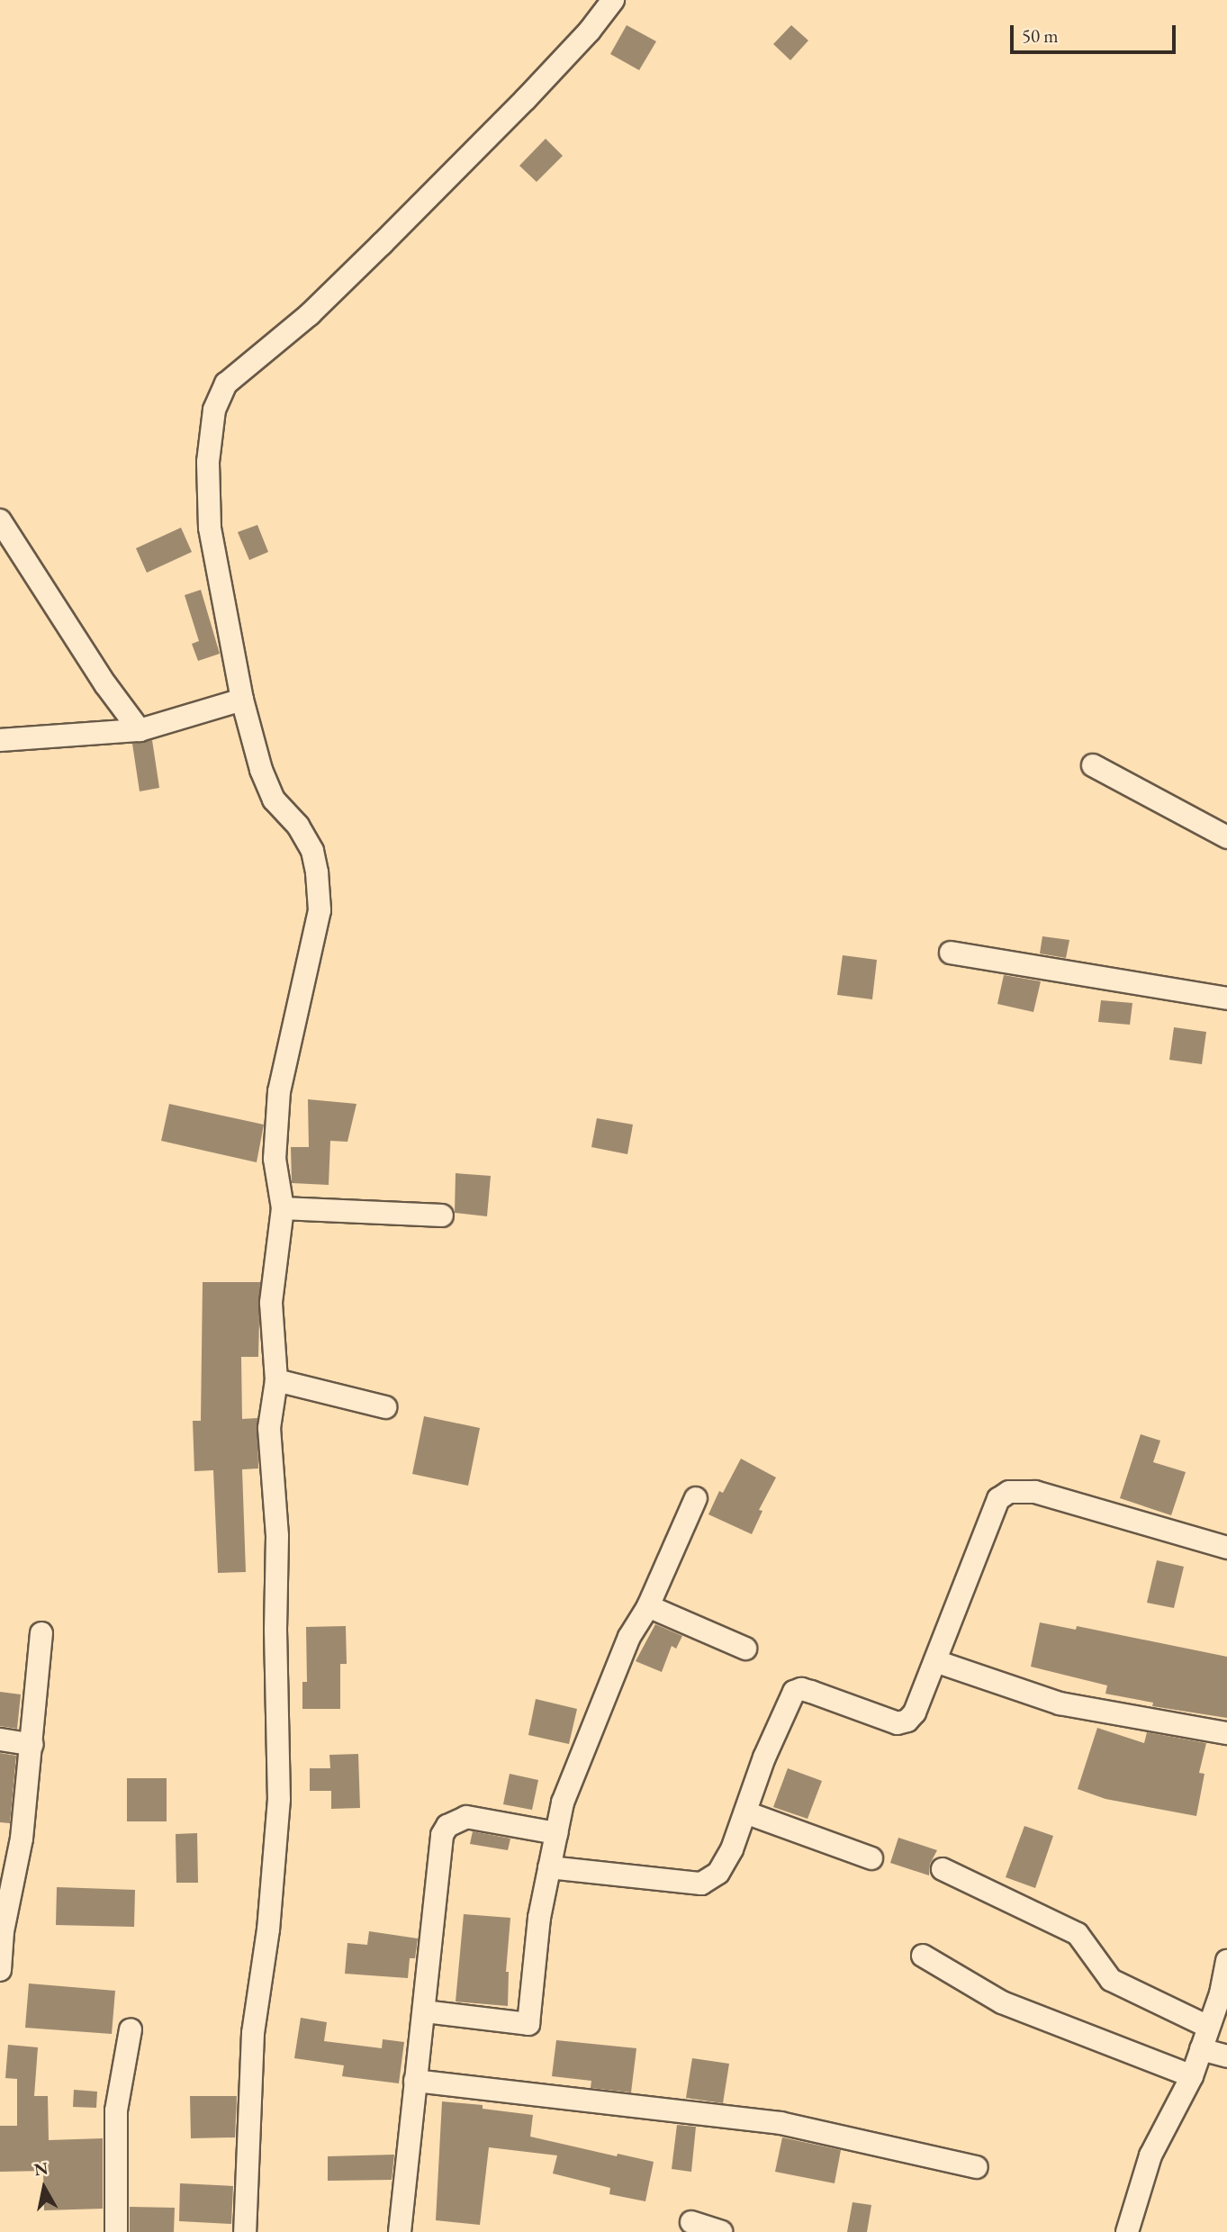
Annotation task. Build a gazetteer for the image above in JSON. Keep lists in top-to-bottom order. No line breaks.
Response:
{"scale_bar":"50 m","north":"top"}
